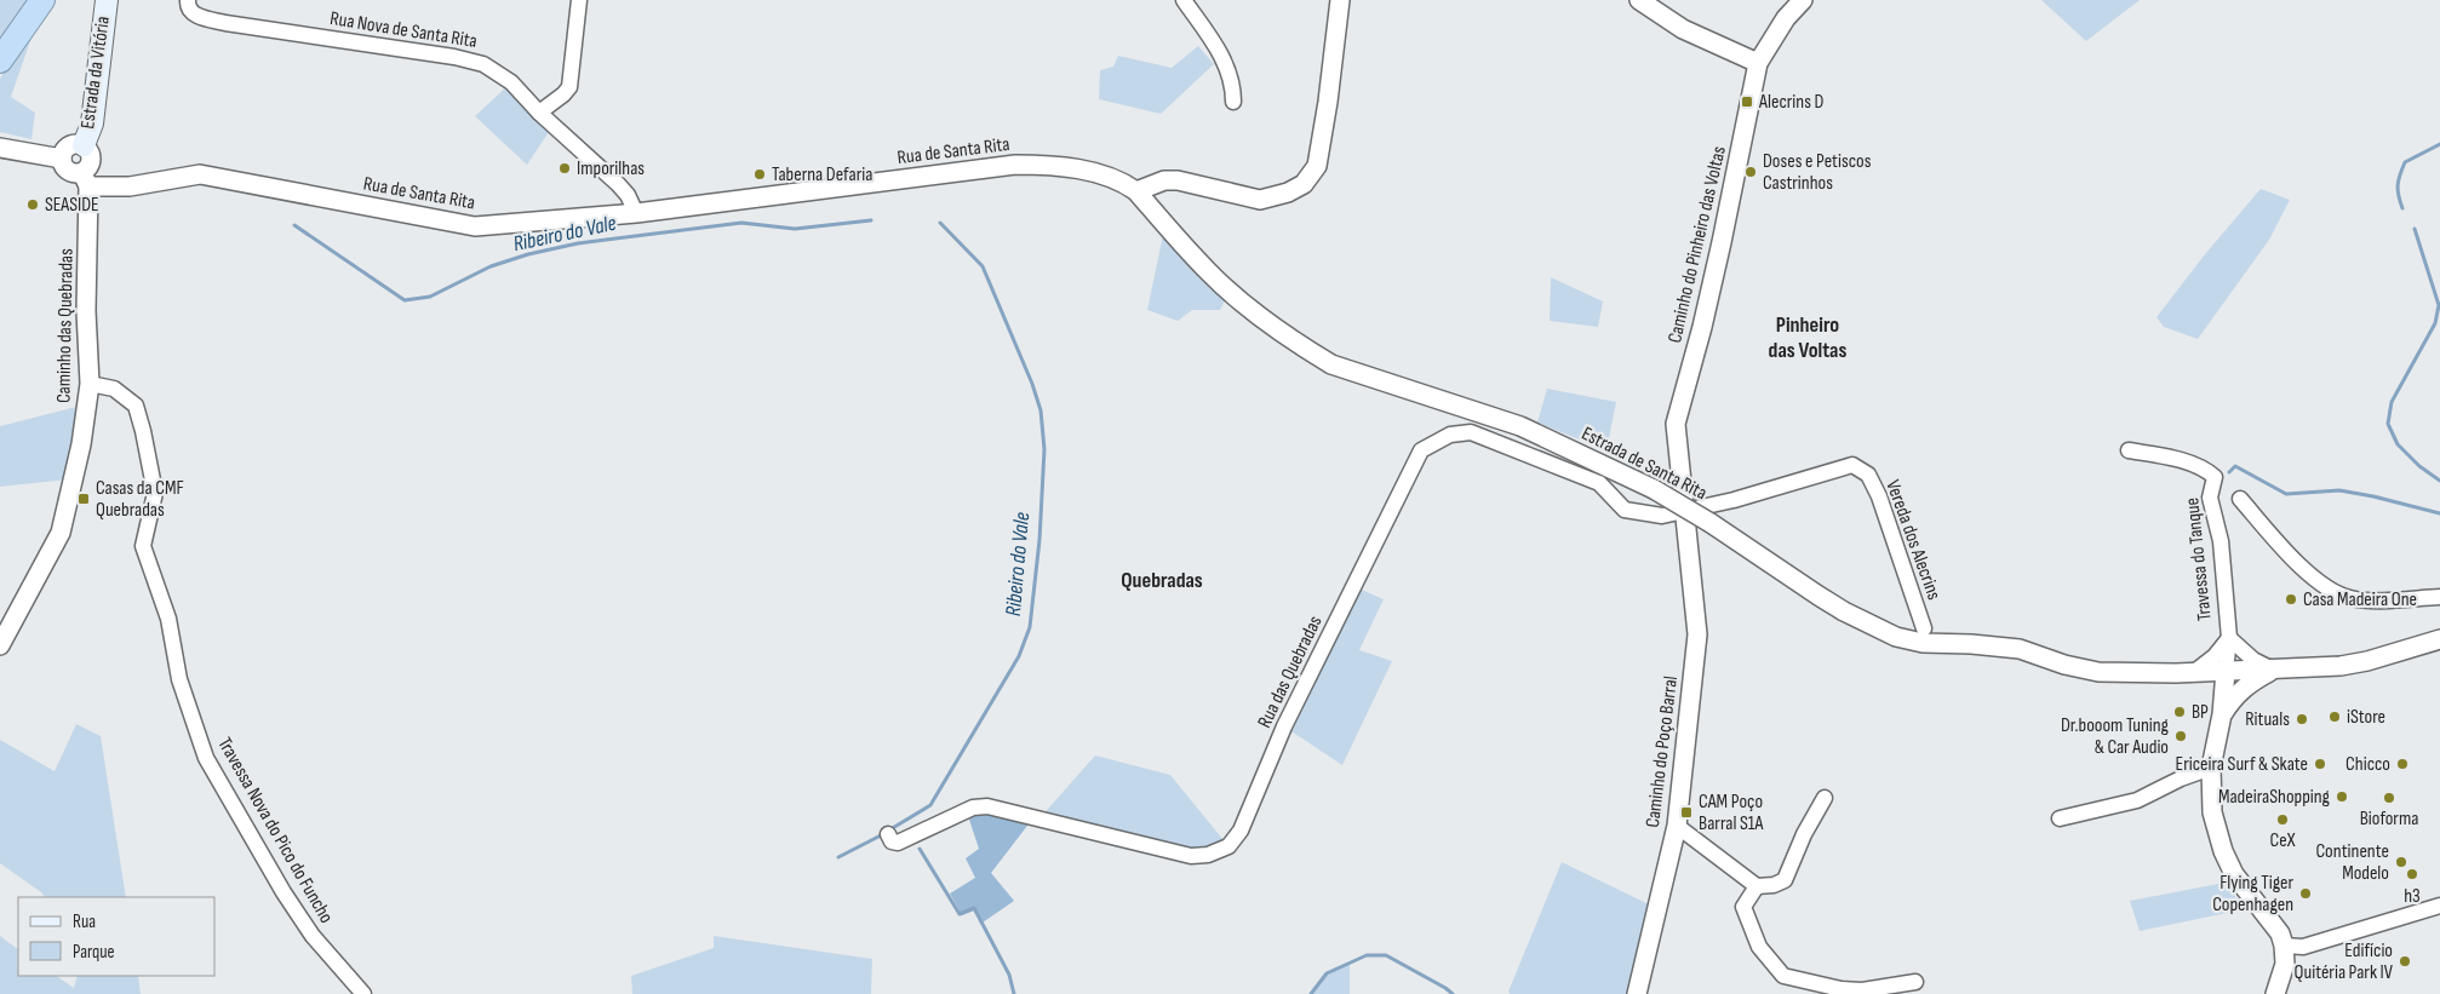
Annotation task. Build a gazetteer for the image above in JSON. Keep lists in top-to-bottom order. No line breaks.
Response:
{"streets":{"main road":["Estrada da Vitória"],"street":["Rua Nova de Santa Rita","Rua de Santa Rita","Caminho do Pinheiro das Voltas","Caminho das Quebradas","Estrada de Santa Rita","Vereda dos Alecrins","Travessa do Tanque","Rua das Quebradas","Caminho do Poço Barral","Travessa Nova do Pico do Funcho"]},"crossings":[["Rua Nova de Santa Rita","Rua de Santa Rita"],["Estrada da Vitória","Rua de Santa Rita"],["Estrada da Vitória","Caminho das Quebradas"],["Rua de Santa Rita","Caminho das Quebradas"],["Rua de Santa Rita","Estrada de Santa Rita"],["Caminho do Pinheiro das Voltas","Vereda dos Alecrins"],["Caminho do Pinheiro das Voltas","Rua das Quebradas"],["Caminho do Pinheiro das Voltas","Caminho do Poço Barral"],["Caminho das Quebradas","Travessa Nova do Pico do Funcho"],["Estrada de Santa Rita","Travessa do Tanque"],["Vereda dos Alecrins","Rua das Quebradas"],["Vereda dos Alecrins","Caminho do Poço Barral"],["Rua das Quebradas","Caminho do Poço Barral"]],"districts":["Pinheiro das Voltas","Quebradas"],"water":["Ribeiro do Vale"],"places":{"transit":["Alecrins D","Casas da CMF Quebradas","CAM Poço Barral S1A"],"other":["Imporilhas","Doses e Petiscos Castrinhos","Taberna Defaria","SEASIDE","Casa Madeira One","BP","iStore","Rituals","Dr.booom Tuning & Car Audio","Ericeira Surf & Skate","Chicco","MadeiraShopping","Bioforma","CeX","Continente Modelo","h3","Flying Tiger Copenhagen","Edifício Quitéria Park IV"]},"legend":["Rua","Parque"]}
